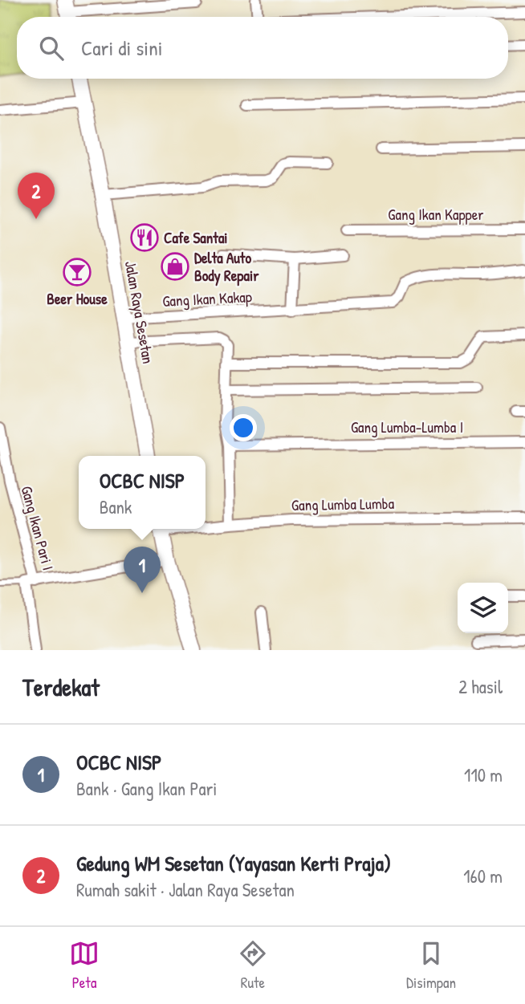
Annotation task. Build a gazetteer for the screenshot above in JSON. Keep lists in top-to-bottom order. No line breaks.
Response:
{"streets":{"main road":["Jalan Raya Sesetan"],"street":["Gang Ikan Kapper","Gang Ikan Kakap","Gang Lumba-Lumba I","Gang Lumba Lumba","Gang Ikan Pari I"]},"crossings":[["Gang Ikan Kakap","Jalan Raya Sesetan"]],"places":{"restaurant":["Cafe Santai"],"shop":["Delta Auto Body Repair"],"bar":["Beer House"]},"page":{"search":"Cari di sini","pins":["2","1"],"popup":["OCBC NISP","Bank"],"heading":["Terdekat","2 hasil"],"list":[{"mark":"1","name":"OCBC NISP","note":"Bank · Gang Ikan Pari","value":"110 m"},{"mark":"2","name":"Gedung WM Sesetan (Yayasan Kerti Praja)","note":"Rumah sakit · Jalan Raya Sesetan","value":"160 m"}],"nav":["Peta","Rute","Disimpan"]}}
